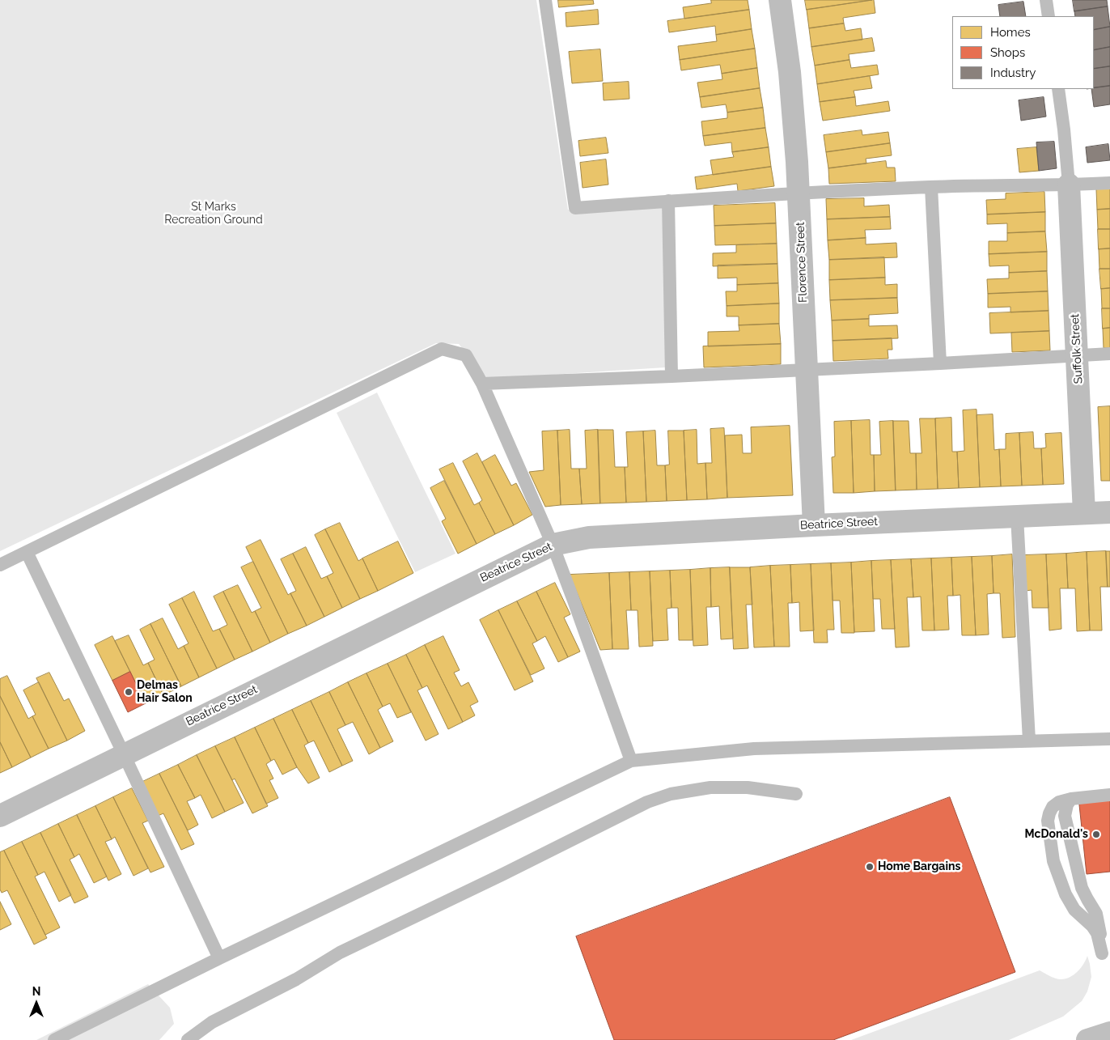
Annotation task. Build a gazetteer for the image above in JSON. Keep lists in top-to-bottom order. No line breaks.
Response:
{"streets":{"street":["Florence Street","Suffolk Street","Beatrice Street"]},"crossings":[["Florence Street","Beatrice Street"],["Suffolk Street","Beatrice Street"]],"parks":["St Marks Recreation Ground"],"places":["Delmas Hair Salon","McDonald's","Home Bargains"],"legend":["Homes","Shops","Industry"],"north":"top"}
